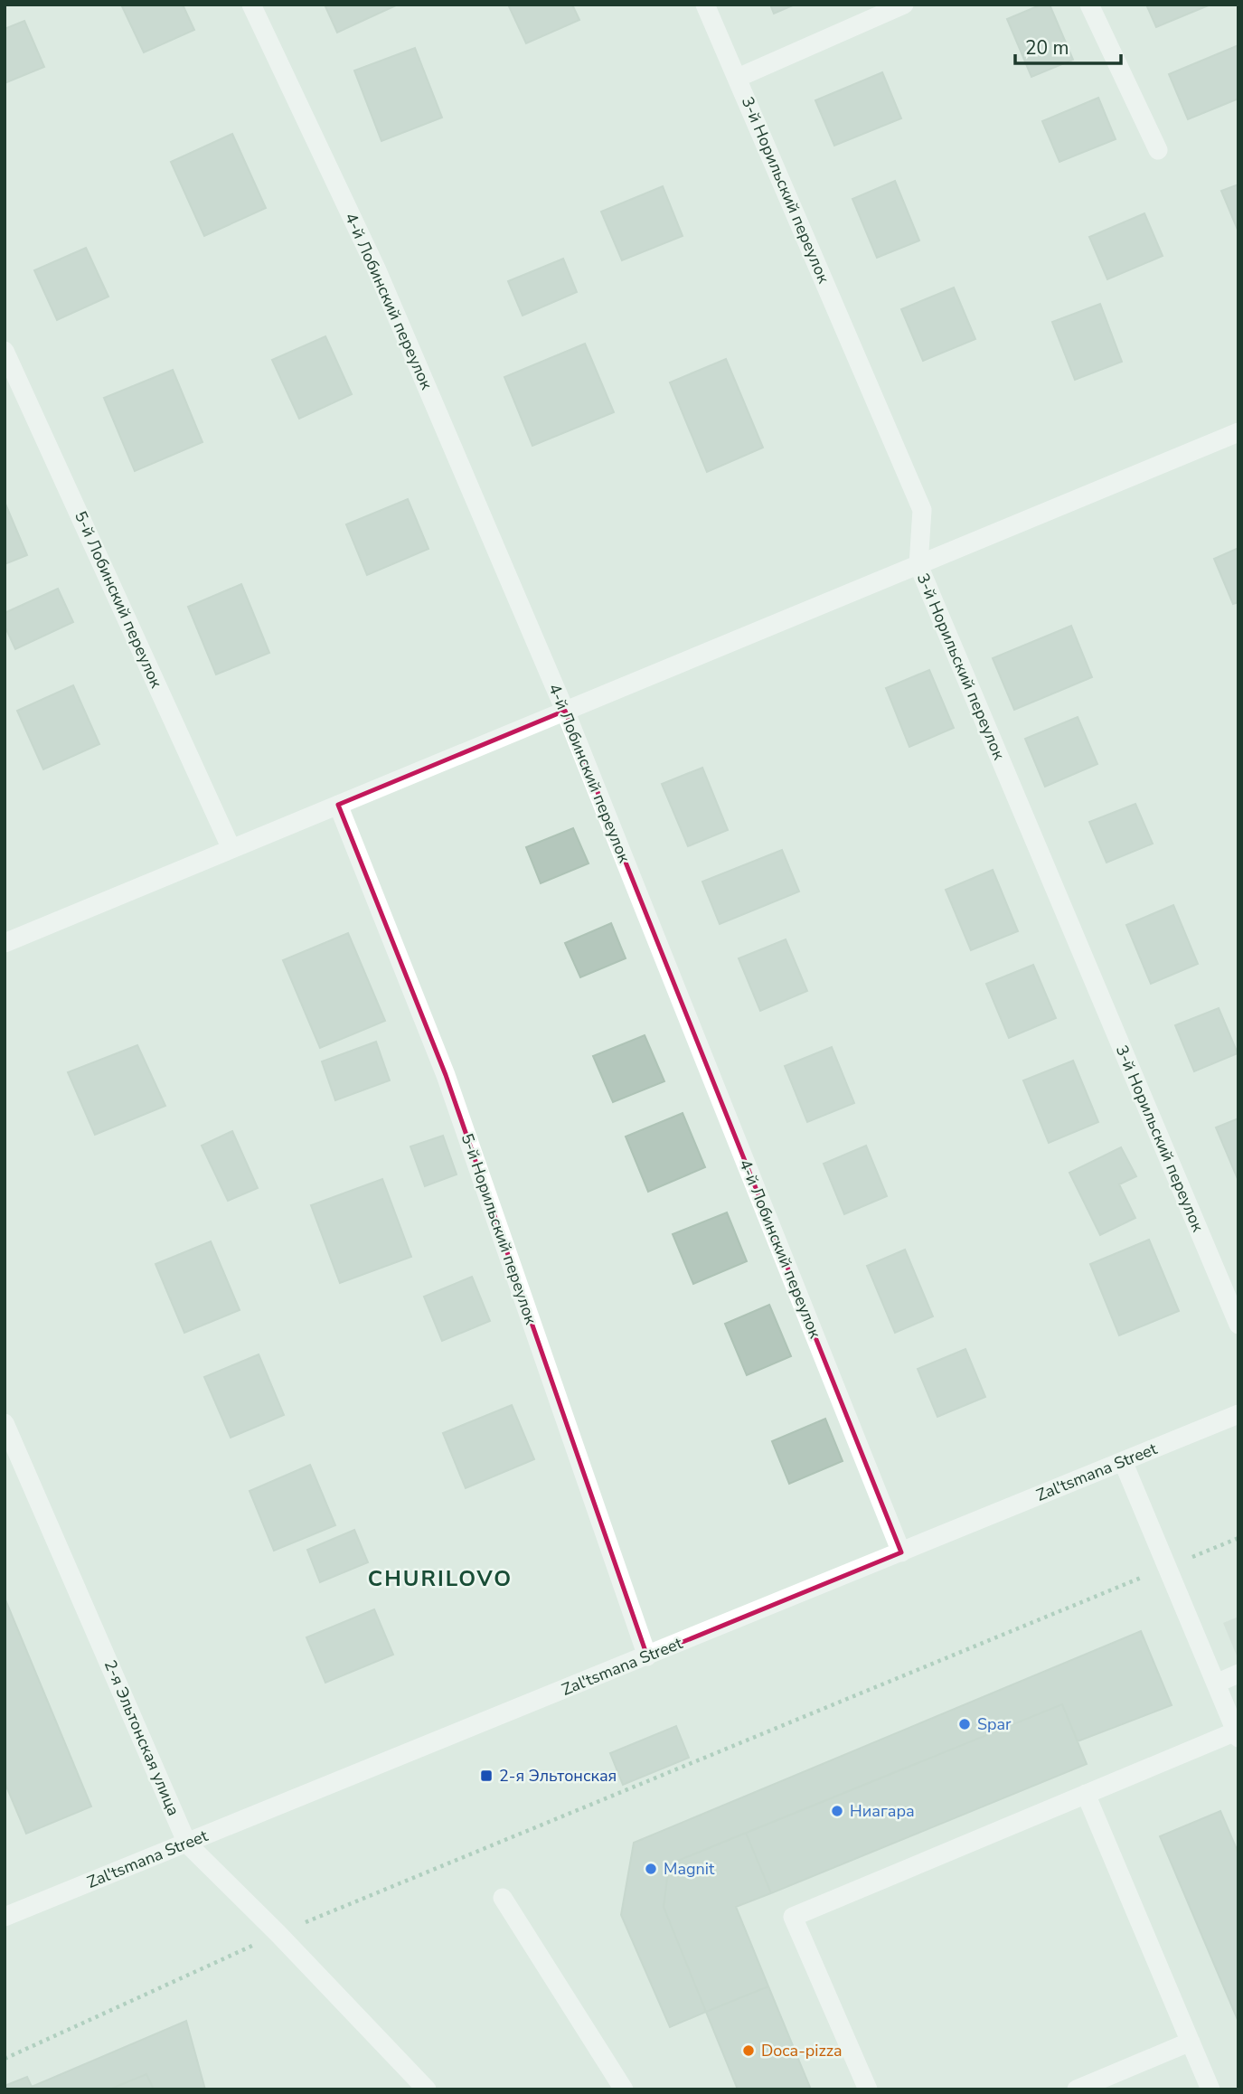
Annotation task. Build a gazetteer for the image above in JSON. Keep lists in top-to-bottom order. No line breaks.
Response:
{"streets":{"street":["3-й Норильский переулок","4-й Лобинский переулок","5-й Лобинский переулок","5-й Норильский переулок","Zal'tsmana Street","2-я Эльтонская улица"]},"crossings":[["4-й Лобинский переулок","Zal'tsmana Street"],["5-й Норильский переулок","Zal'tsmana Street"],["Zal'tsmana Street","2-я Эльтонская улица"]],"districts":["CHURILOVO"],"places":{"other":["Spar","Ниагара","Magnit","Doca-pizza"],"transit":["2-я Эльтонская"]},"scale_bar":"20 m"}
